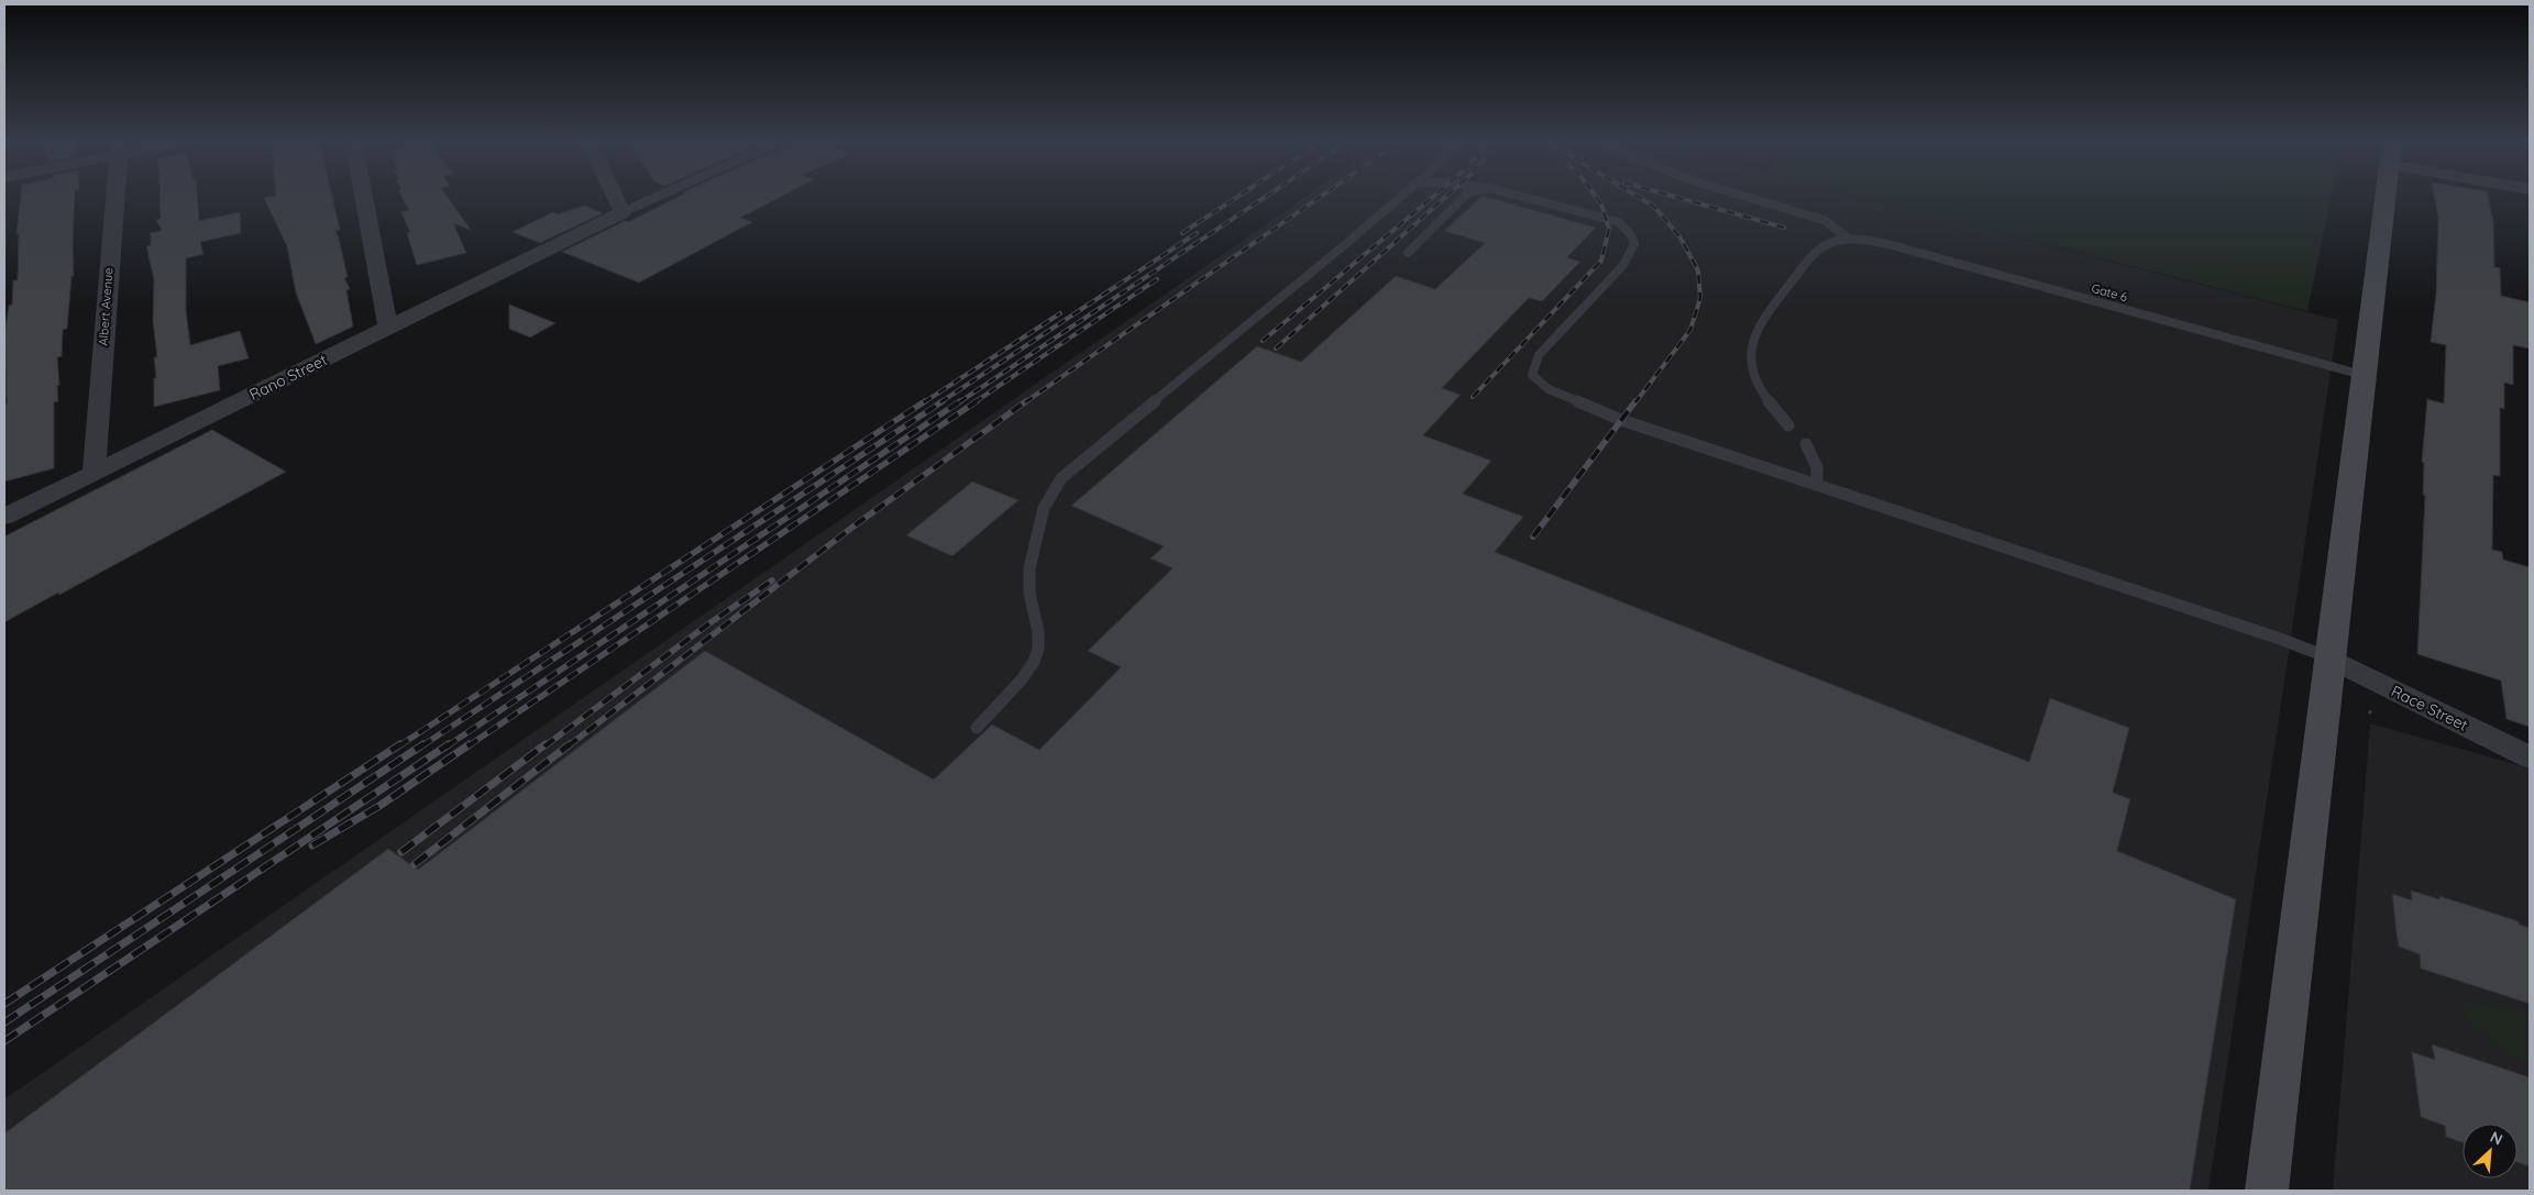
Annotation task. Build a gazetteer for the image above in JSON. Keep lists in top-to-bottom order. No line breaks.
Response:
{"streets":{"street":["Albert Avenue","Rano Street","Race Street"],"lane":["Gate 6"]},"crossings":[["Albert Avenue","Rano Street"]],"north":"top right"}
